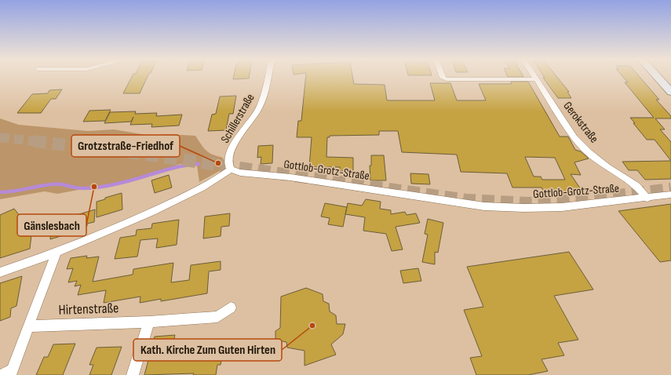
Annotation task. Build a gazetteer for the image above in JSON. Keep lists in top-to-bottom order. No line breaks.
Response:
{"streets":{"street":["Schillerstraße","Gerokstraße","Gottlob-Grotz-Straße","Hirtenstraße"]},"crossings":[["Schillerstraße","Gottlob-Grotz-Straße"],["Gerokstraße","Gottlob-Grotz-Straße"]],"places":["Grotzstraße-Friedhof","Gänslesbach","Kath. Kirche Zum Guten Hirten"]}
